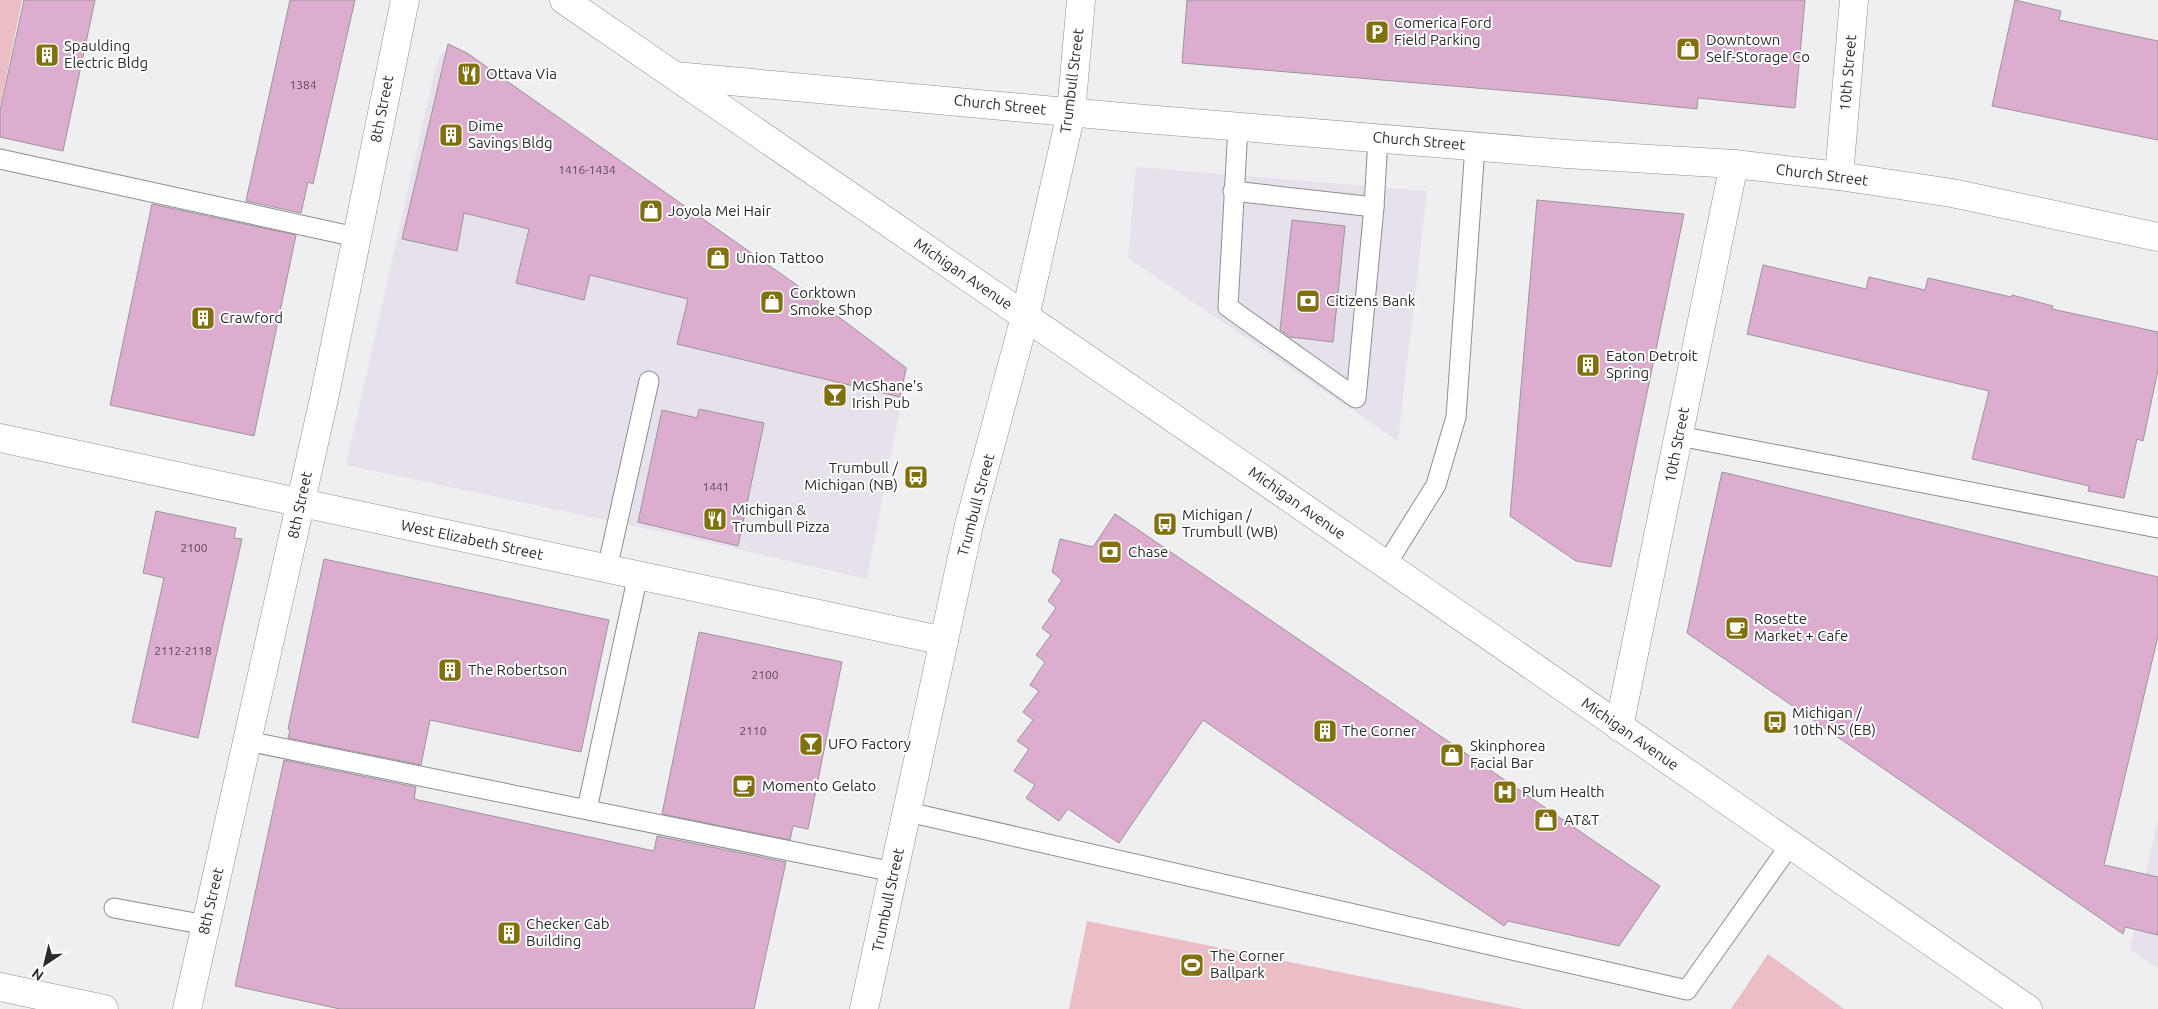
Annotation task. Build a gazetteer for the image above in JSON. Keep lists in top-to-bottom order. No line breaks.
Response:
{"streets":{"street":["10th Street","Trumbull Street","Church Street","8th Street","Michigan Avenue","West Elizabeth Street"]},"crossings":[["10th Street","Church Street"],["10th Street","Michigan Avenue"],["Trumbull Street","Church Street"],["Trumbull Street","Michigan Avenue"],["Trumbull Street","West Elizabeth Street"],["Church Street","Michigan Avenue"],["8th Street","West Elizabeth Street"]],"places":{"parking":["Comerica Ford Field Parking"],"shop":["Downtown Self-Storage Co","Joyola Mei Hair","Union Tattoo","Corktown Smoke Shop","Skinphorea Facial Bar","AT&T"],"building":["Spaulding Electric Bldg","Dime Savings Bldg","Crawford","Eaton Detroit Spring","The Robertson","The Corner","Checker Cab Building"],"restaurant":["Ottava Via","Michigan & Trumbull Pizza"],"bank":["Citizens Bank","Chase"],"bar":["McShane's Irish Pub","UFO Factory"],"bus stop":["Trumbull / Michigan (NB)","Michigan / Trumbull (WB)","Michigan / 10th NS (EB)"],"cafe":["Rosette Market + Cafe","Momento Gelato"],"hospital":["Plum Health"],"sports":["The Corner Ballpark"]},"house_numbers":["1384","1416-1434","1441","2100","2112-2118","2100","2110"],"north":"bottom left"}
